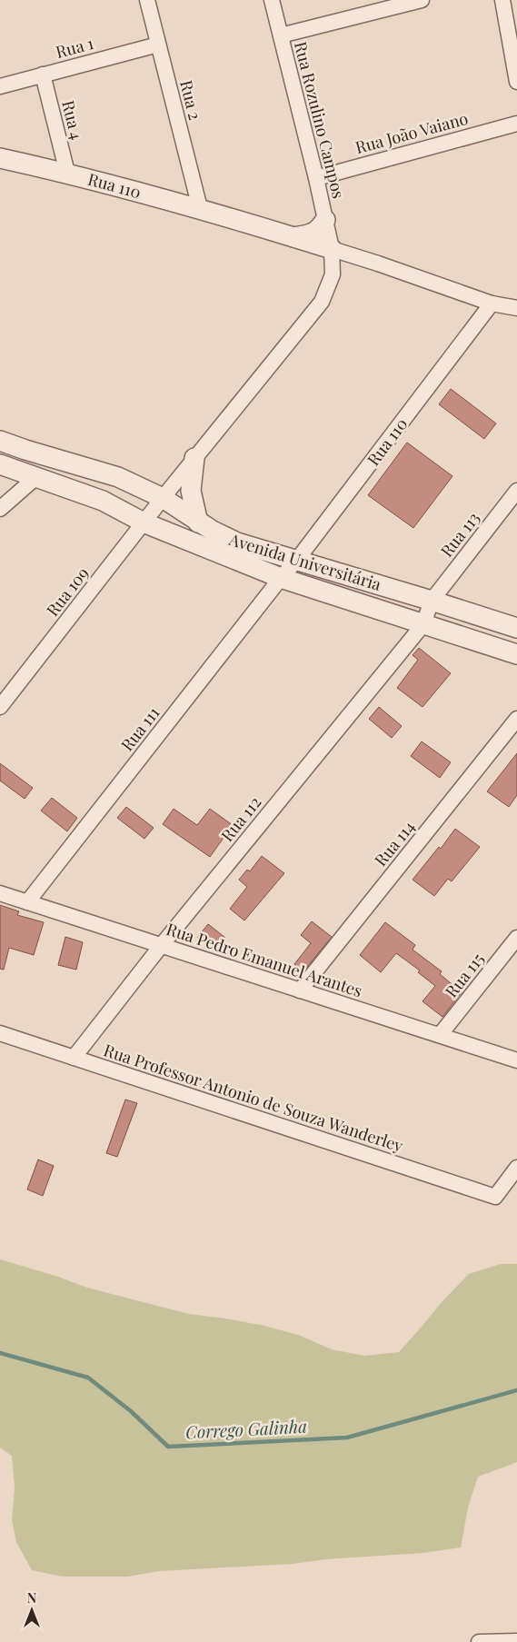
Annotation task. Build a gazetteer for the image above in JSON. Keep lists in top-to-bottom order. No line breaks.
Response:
{"streets":{"street":["Rua 1","Rua 2","Rua 4","Rua Rozulino Campos","Rua João Vaiano","Rua 110","Rua 113","Avenida Universitária","Rua 109","Rua 111","Rua 112","Rua 114","Rua Pedro Emanuel Arantes","Rua 115","Rua Professor Antonio de Souza Wanderley"]},"crossings":[["Rua 1","Rua 2"],["Rua 1","Rua 4"],["Rua 2","Rua 110"],["Rua 4","Rua 110"],["Rua Rozulino Campos","Rua João Vaiano"],["Rua Rozulino Campos","Rua 110"],["Rua 110","Avenida Universitária"],["Rua 110","Rua 111"],["Rua 113","Avenida Universitária"],["Rua 113","Rua 112"],["Avenida Universitária","Rua 109"],["Avenida Universitária","Rua 111"],["Avenida Universitária","Rua 112"],["Rua 111","Rua Pedro Emanuel Arantes"],["Rua 112","Rua Pedro Emanuel Arantes"],["Rua 112","Rua Professor Antonio de Souza Wanderley"],["Rua 114","Rua Pedro Emanuel Arantes"],["Rua Pedro Emanuel Arantes","Rua 115"]],"water":["Corrego Galinha"],"north":"top"}
